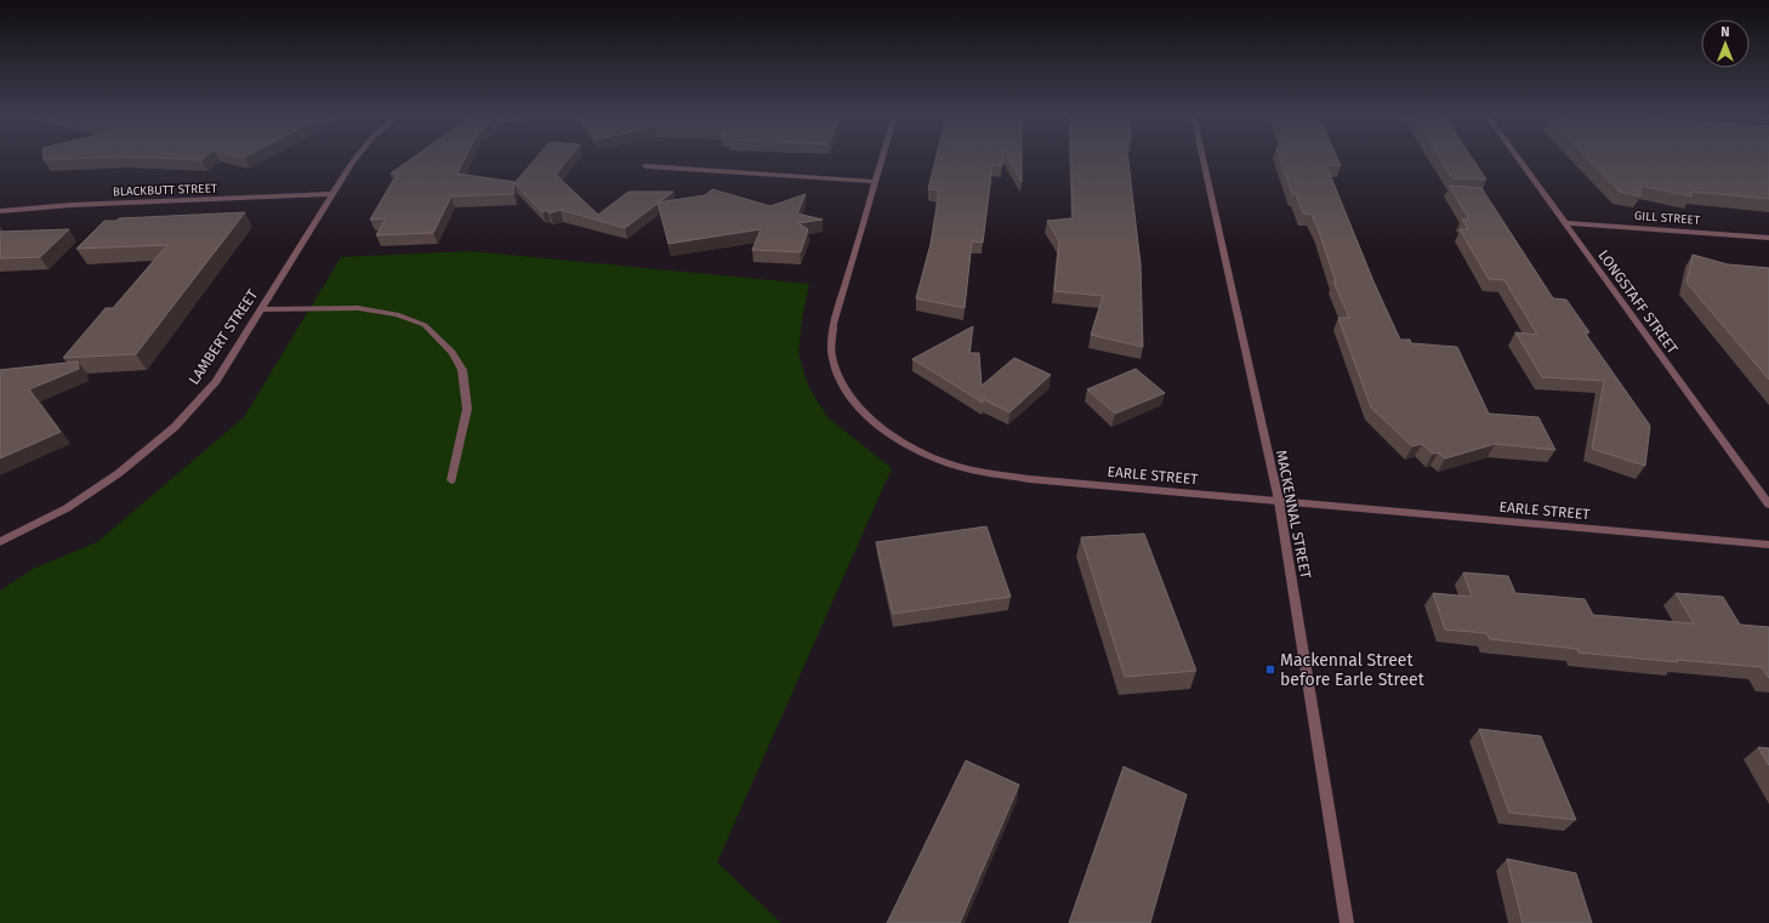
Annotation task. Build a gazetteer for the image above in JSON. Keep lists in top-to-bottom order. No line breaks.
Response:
{"streets":{"street":["BLACKBUTT STREET","GILL STREET","LONGSTAFF STREET","LAMBERT STREET","EARLE STREET","MACKENNAL STREET"]},"crossings":[["BLACKBUTT STREET","LAMBERT STREET"],["GILL STREET","LONGSTAFF STREET"],["EARLE STREET","MACKENNAL STREET"]],"places":{"transit":["Mackennal Street before Earle Street"]},"north":"top"}
